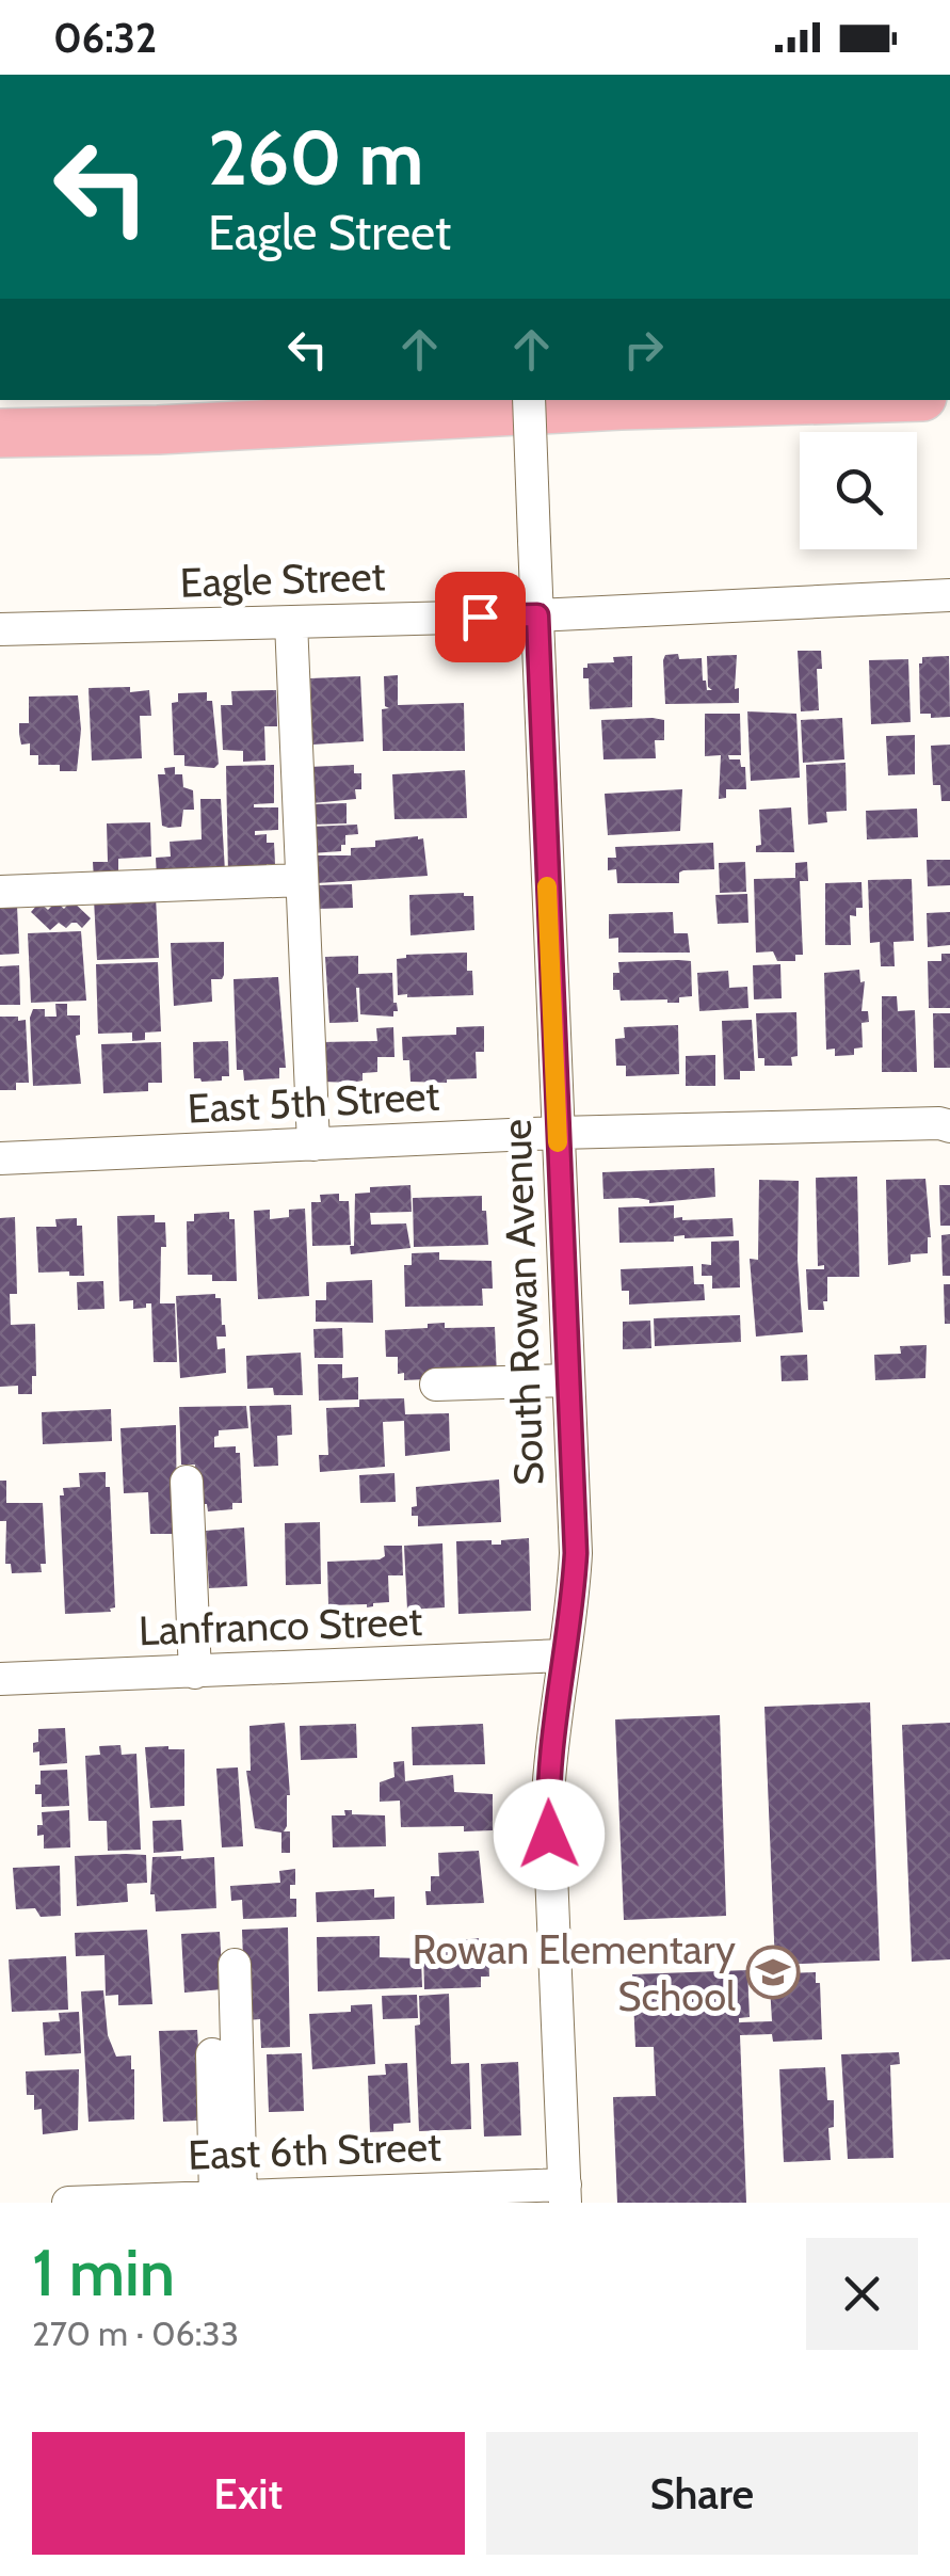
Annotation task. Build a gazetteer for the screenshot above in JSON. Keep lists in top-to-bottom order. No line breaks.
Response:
{"streets":{"street":["Eagle Street","East 5th Street","South Rowan Avenue","Lanfranco Street","East 6th Street"]},"crossings":[["Eagle Street","South Rowan Avenue"],["East 5th Street","South Rowan Avenue"],["South Rowan Avenue","Lanfranco Street"],["South Rowan Avenue","East 6th Street"]],"places":{"school or university":["Rowan Elementary School"]},"page":{"status":"06:32","turn":["260 m","Eagle Street"],"heading":["1 min","270 m · 06:33"],"buttons":["Exit","Share"]}}
